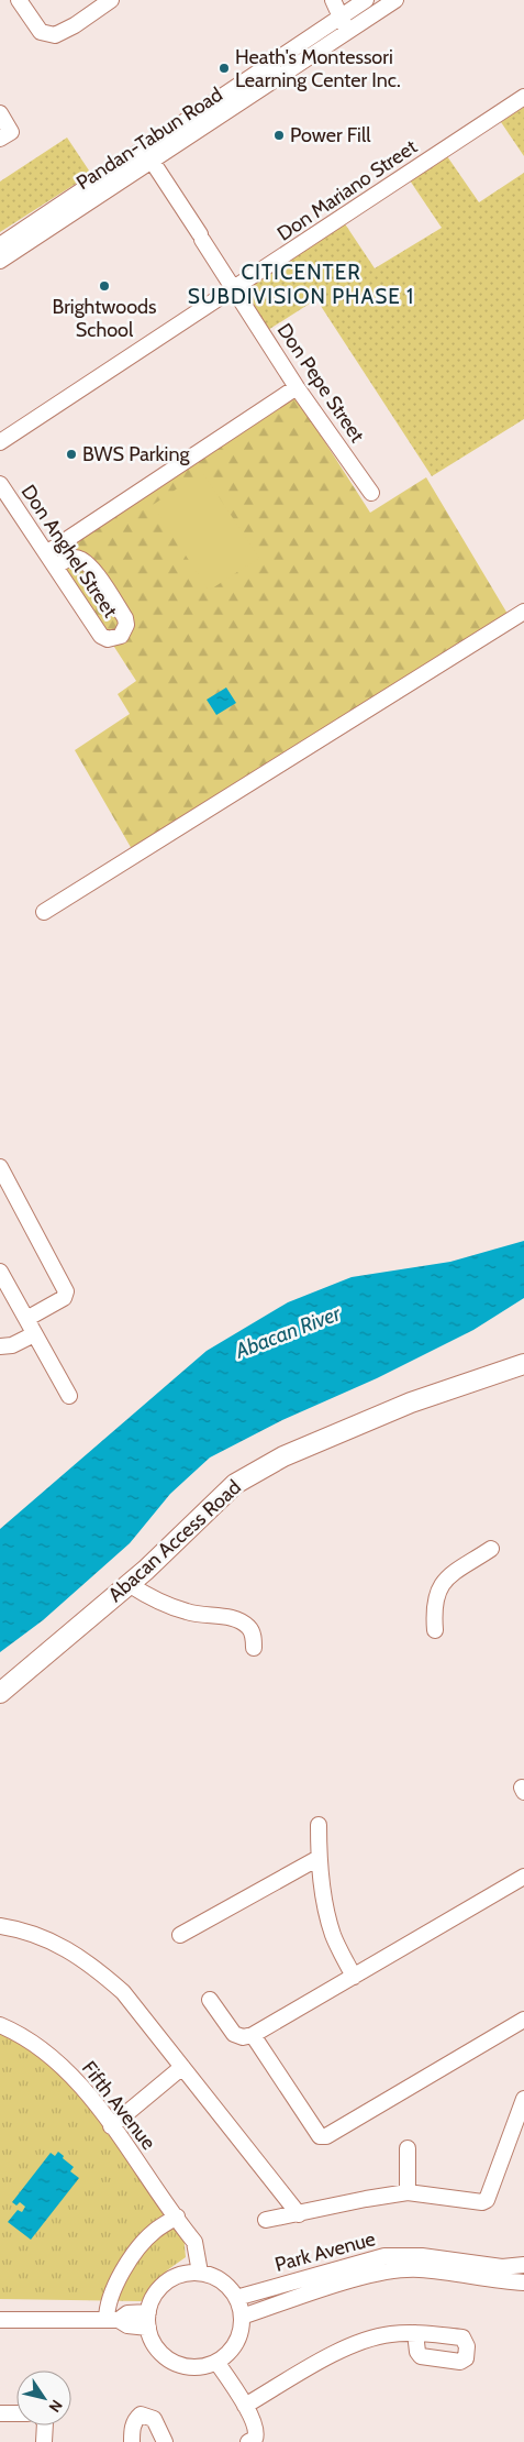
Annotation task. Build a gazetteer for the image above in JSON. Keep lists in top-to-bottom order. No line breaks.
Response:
{"streets":{"street":["Pandan-Tabun Road","Don Mariano Street","Don Pepe Street","Don Anghel Street","Abacan Access Road","Fifth Avenue","Park Avenue"]},"crossings":[["Pandan-Tabun Road","Don Pepe Street"],["Don Mariano Street","Don Pepe Street"],["Fifth Avenue","Park Avenue"]],"districts":["CITICENTER SUBDIVISION PHASE 1"],"water":["Abacan River"],"places":["Heath's Montessori Learning Center Inc.","Power Fill","Brightwoods School","BWS Parking"],"north":"bottom right"}
